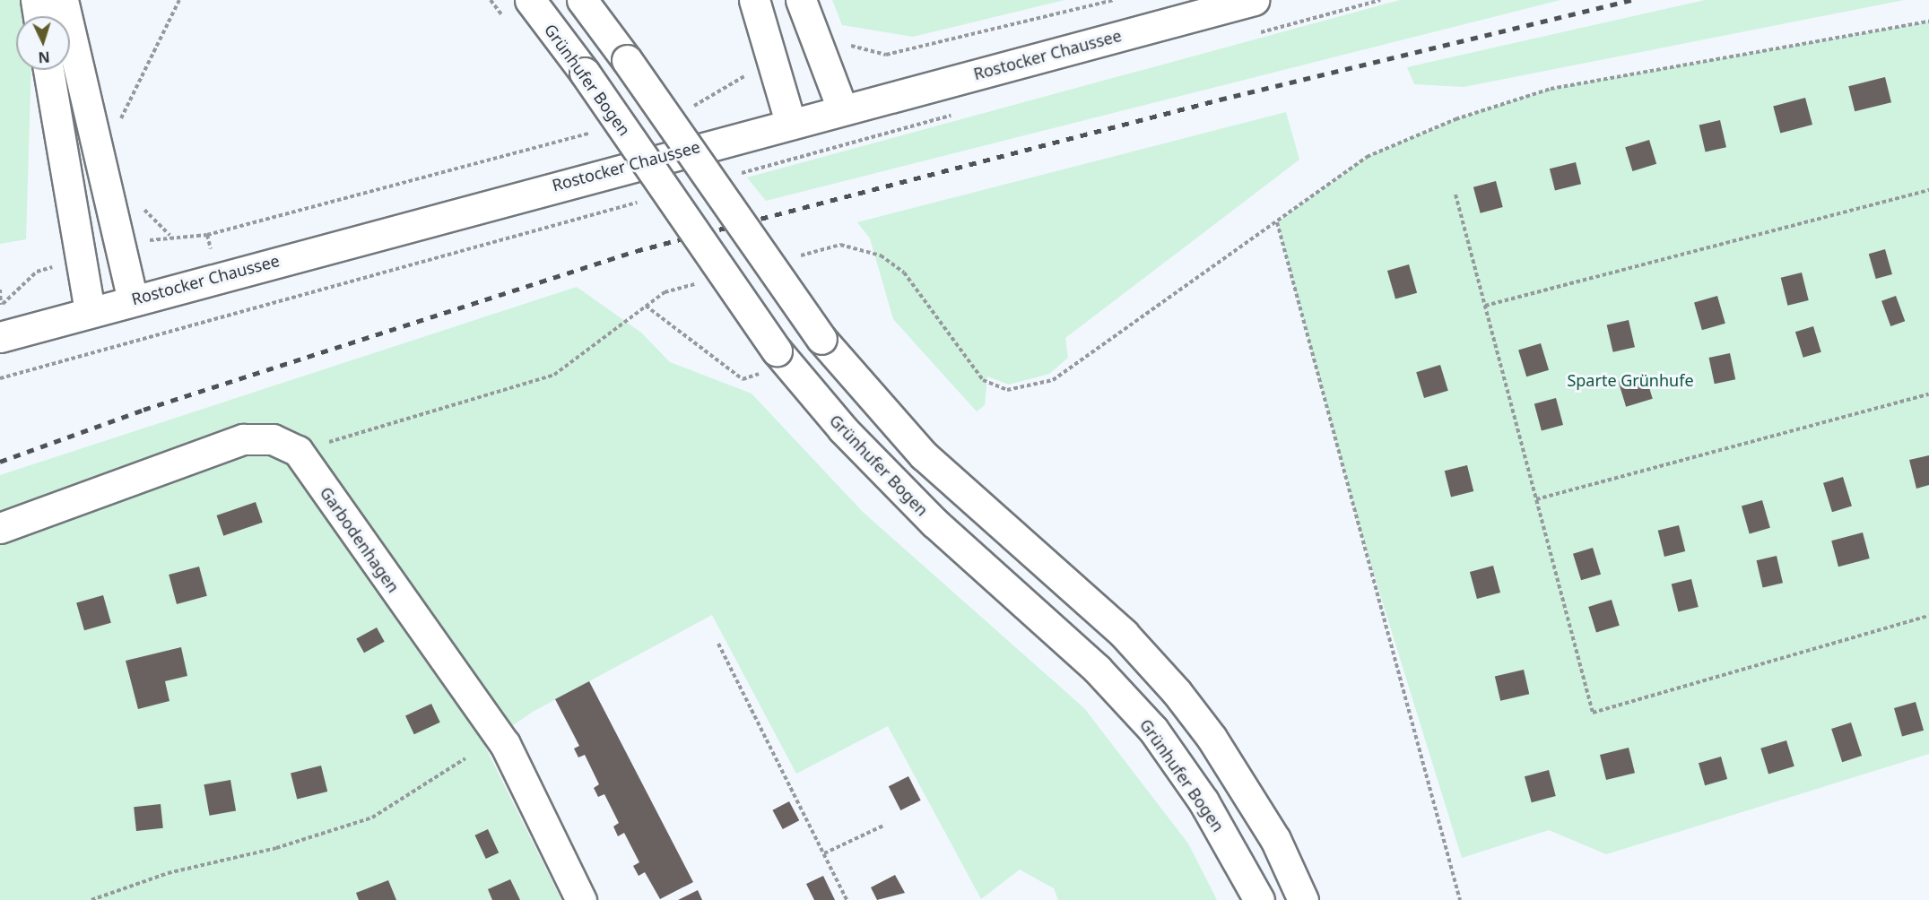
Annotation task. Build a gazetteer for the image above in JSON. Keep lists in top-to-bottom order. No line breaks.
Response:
{"streets":{"main road":["Rostocker Chaussee","Grünhufer Bogen","Garbodenhagen"]},"parks":["Sparte Grünhufe"],"north":"bottom"}
